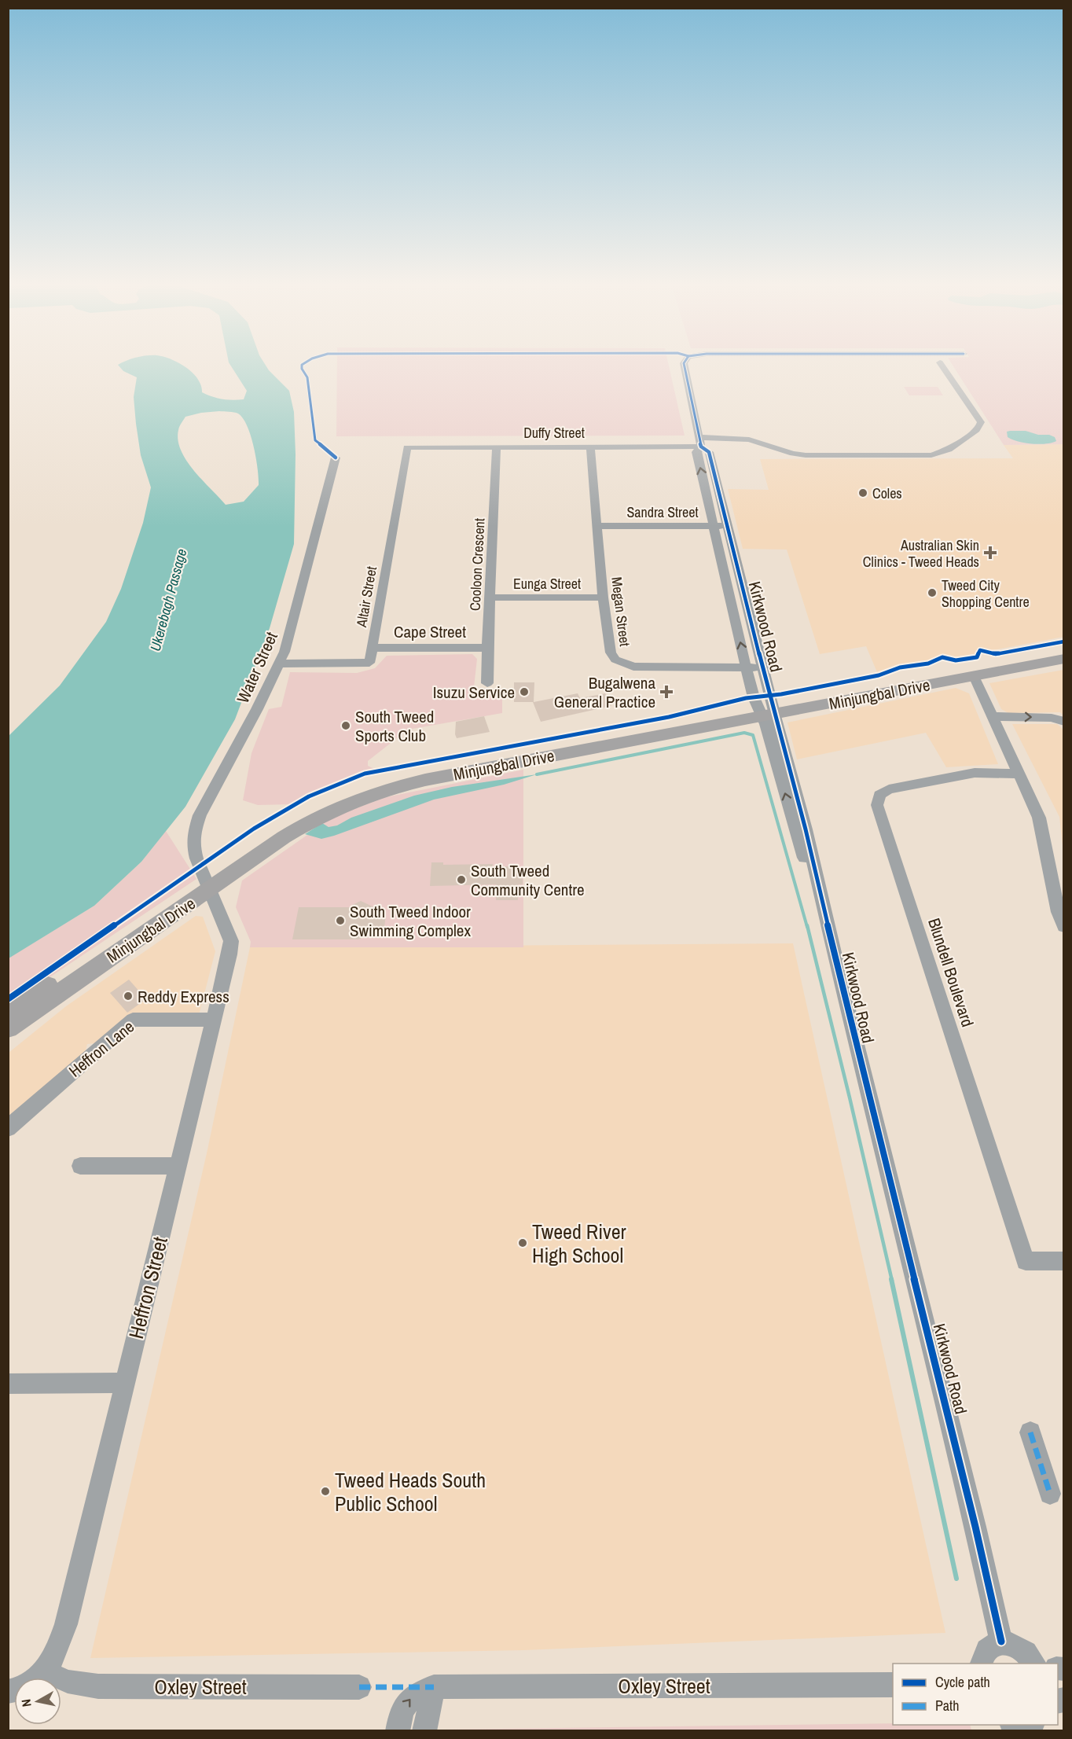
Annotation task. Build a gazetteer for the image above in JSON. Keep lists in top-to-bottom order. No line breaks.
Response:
{"streets":{"main road":["Minjungbal Drive"],"street":["Duffy Street","Sandra Street","Cooloon Crescent","Eunga Street","Altair Street","Megan Street","Kirkwood Road","Cape Street","Water Street","Blundell Boulevard","Heffron Lane","Heffron Street","Oxley Street"]},"crossings":[["Duffy Street","Cooloon Crescent"],["Duffy Street","Altair Street"],["Duffy Street","Megan Street"],["Duffy Street","Kirkwood Road"],["Sandra Street","Megan Street"],["Sandra Street","Kirkwood Road"],["Cooloon Crescent","Eunga Street"],["Cooloon Crescent","Cape Street"],["Eunga Street","Megan Street"],["Altair Street","Cape Street"],["Altair Street","Water Street"],["Megan Street","Kirkwood Road"],["Kirkwood Road","Minjungbal Drive"],["Water Street","Minjungbal Drive"],["Water Street","Heffron Street"],["Minjungbal Drive","Heffron Street"],["Heffron Lane","Heffron Street"],["Heffron Street","Oxley Street"]],"water":["Ukerebagh Passage"],"places":{"other":["Coles","Tweed City Shopping Centre","Isuzu Service","South Tweed Sports Club","South Tweed Community Centre","South Tweed Indoor Swimming Complex","Reddy Express","Tweed River High School","Tweed Heads South Public School"],"health":["Australian Skin Clinics - Tweed Heads","Bugalwena General Practice"]},"legend":["Cycle path","Path"],"north":"left"}
